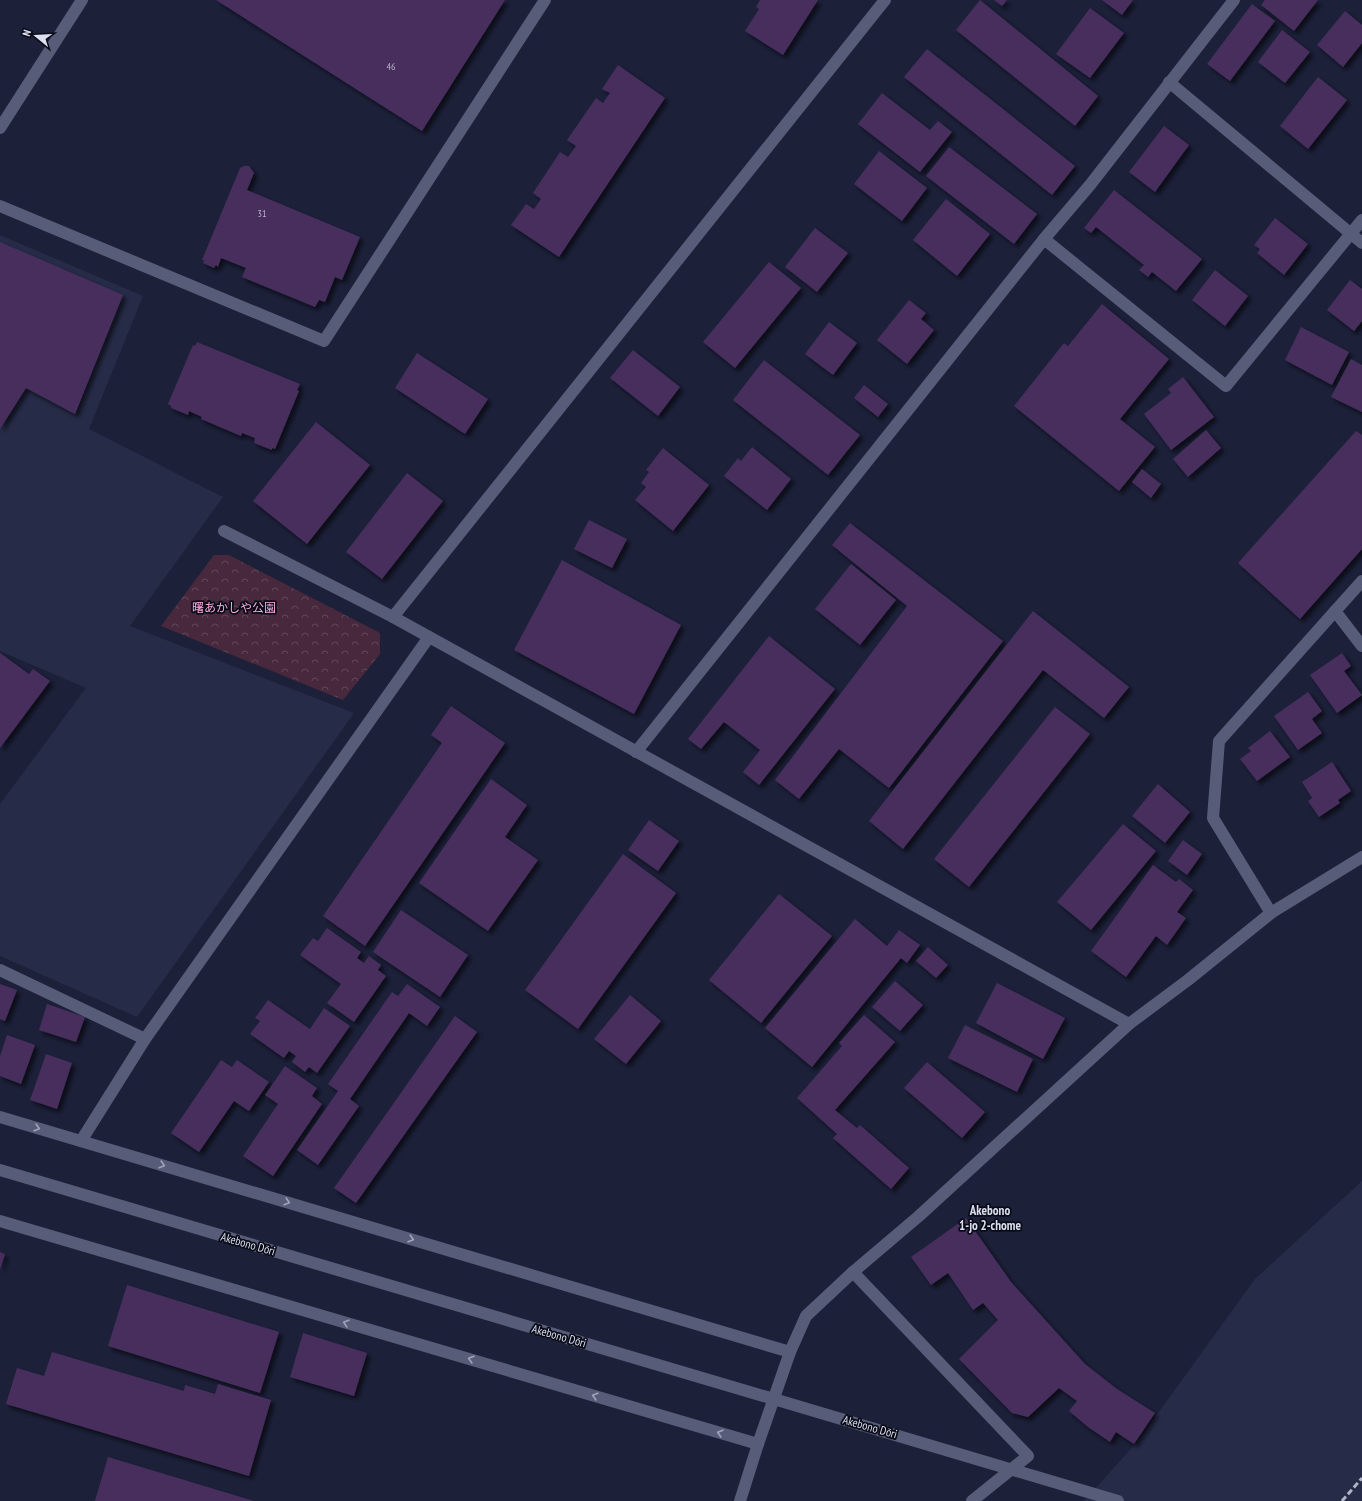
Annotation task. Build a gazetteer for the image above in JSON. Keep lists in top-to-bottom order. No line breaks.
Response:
{"streets":{"street":["Akebono Dōri"]},"districts":["Akebono 1-jo 2-chome"],"parks":["曙あかしや公園"],"house_numbers":["46","31"],"north":"left"}
